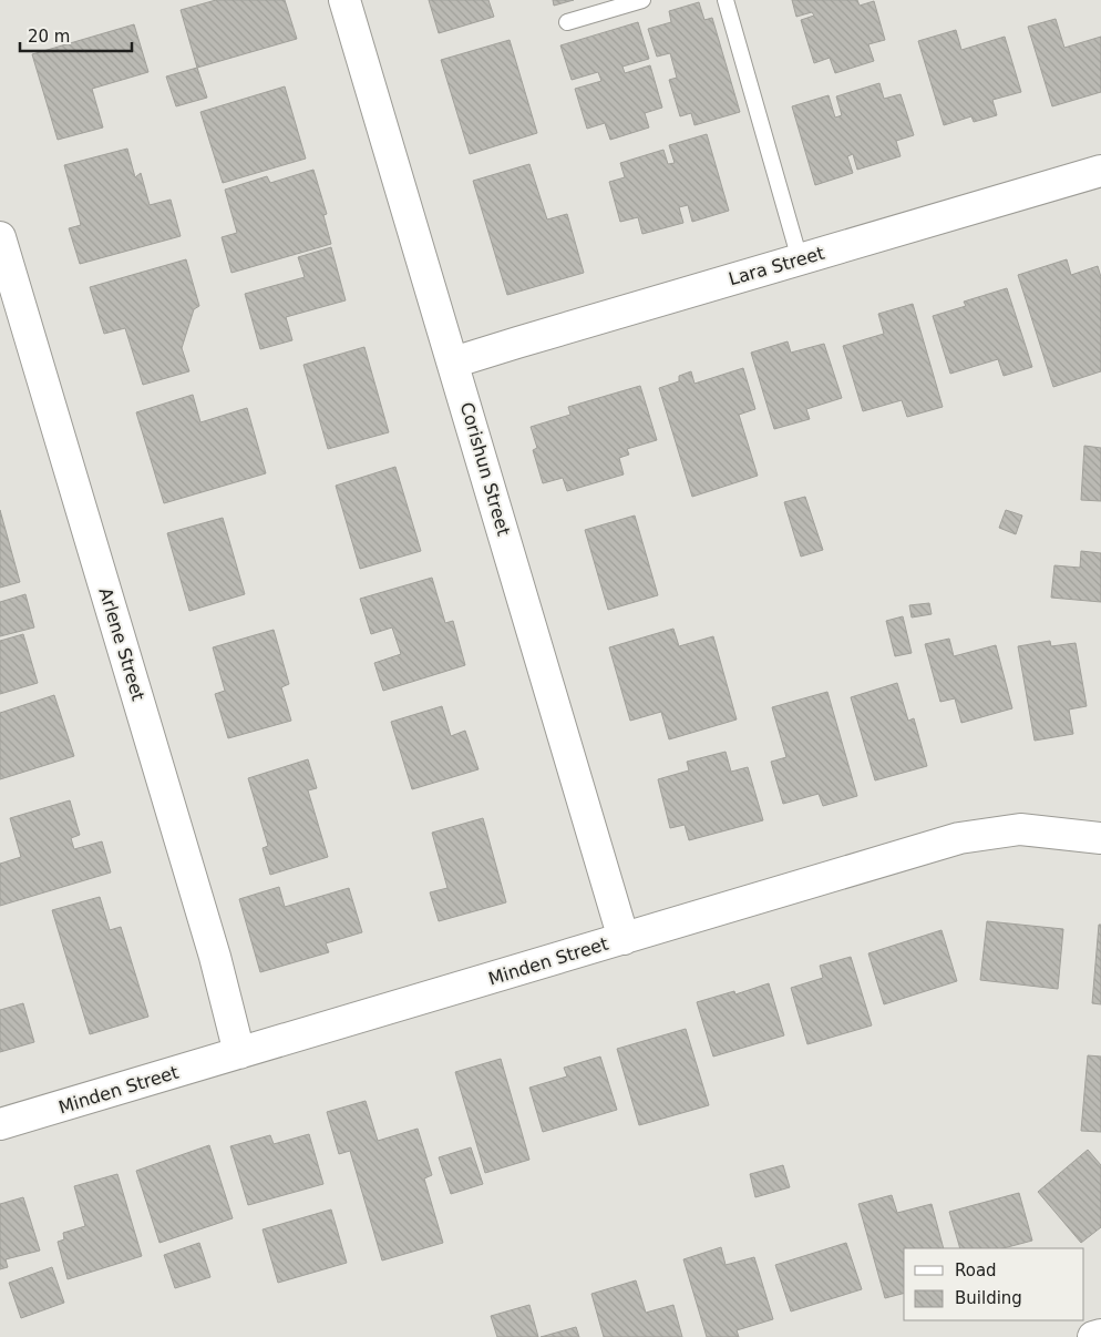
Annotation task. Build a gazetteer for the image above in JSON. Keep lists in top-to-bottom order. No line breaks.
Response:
{"streets":{"street":["Lara Street","Corishun Street","Arlene Street","Minden Street"]},"crossings":[["Lara Street","Corishun Street"],["Corishun Street","Minden Street"],["Arlene Street","Minden Street"]],"legend":["Road","Building"],"scale_bar":"20 m"}
